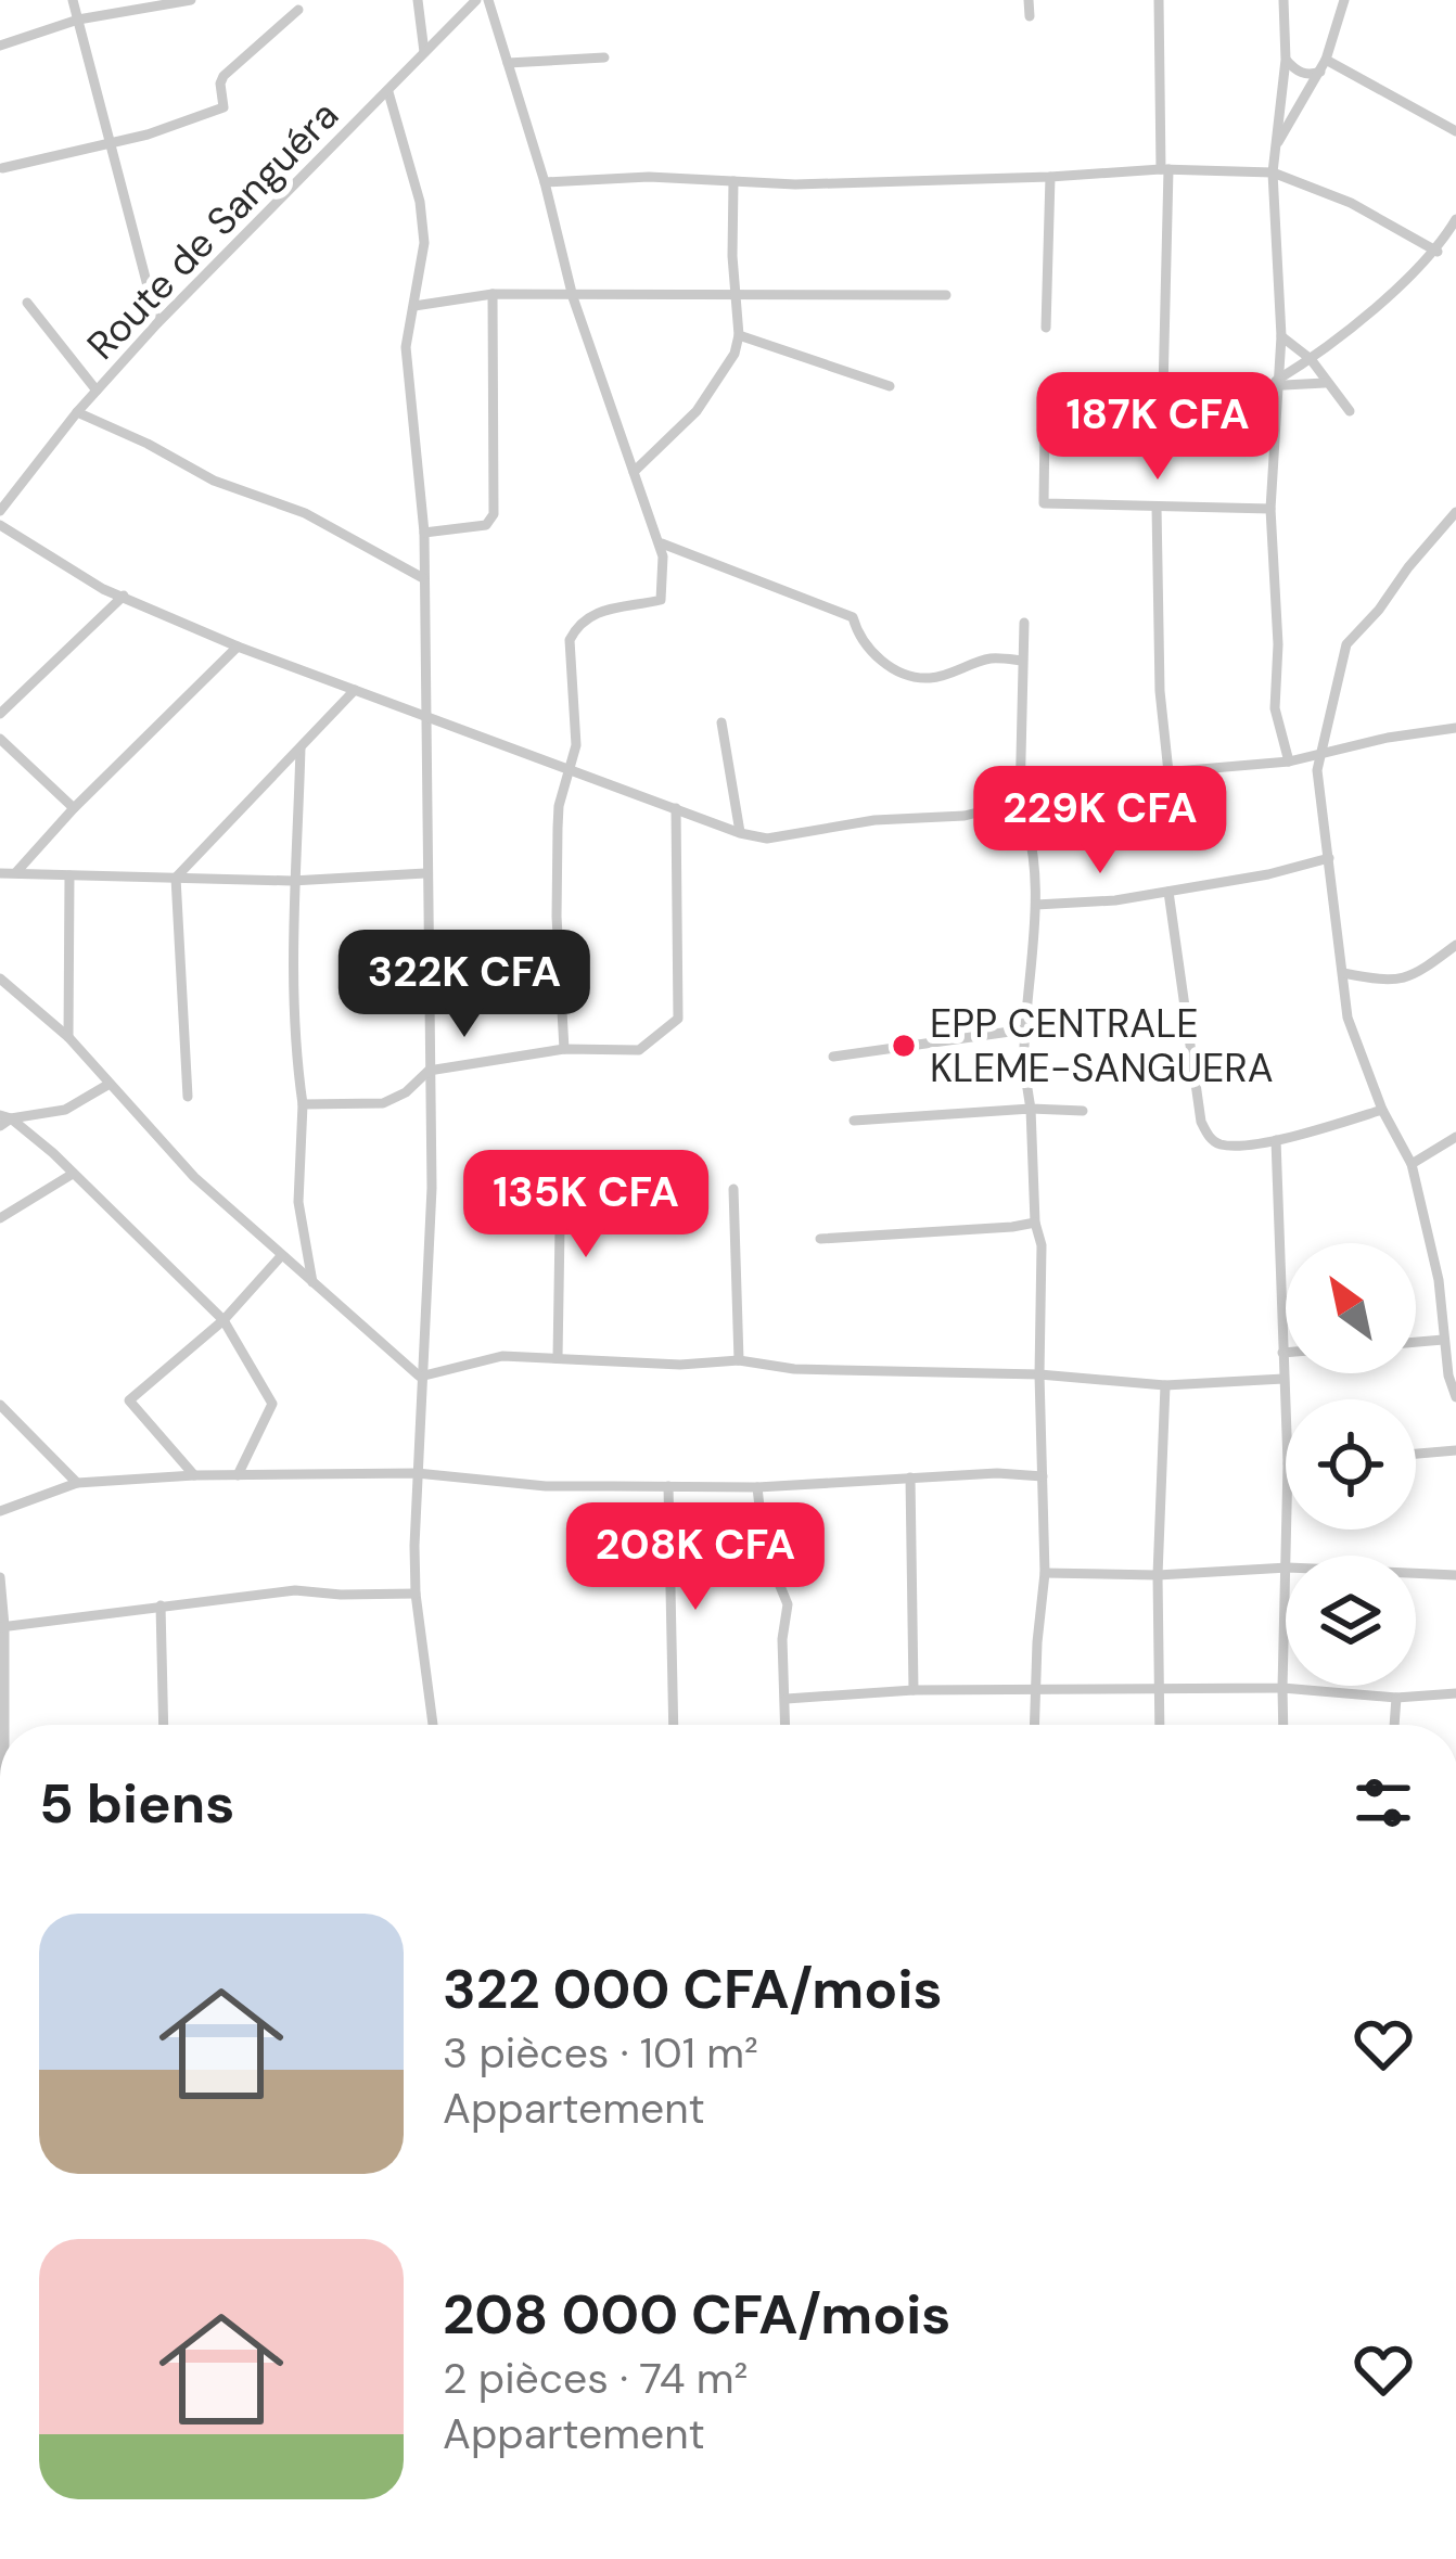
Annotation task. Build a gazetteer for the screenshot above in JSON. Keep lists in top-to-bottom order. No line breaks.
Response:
{"streets":{"street":["Route de Sanguéra"]},"places":["EPP CENTRALE KLEME-SANGUERA"],"north":"top left","page":{"price":["187K CFA","229K CFA","322K CFA","135K CFA","208K CFA"],"heading":"5 biens","list":[{"name":"322 000 CFA/mois","note":"3 pièces · 101 m² · Appartement"},{"name":"208 000 CFA/mois","note":"2 pièces · 74 m² · Appartement"}]}}
